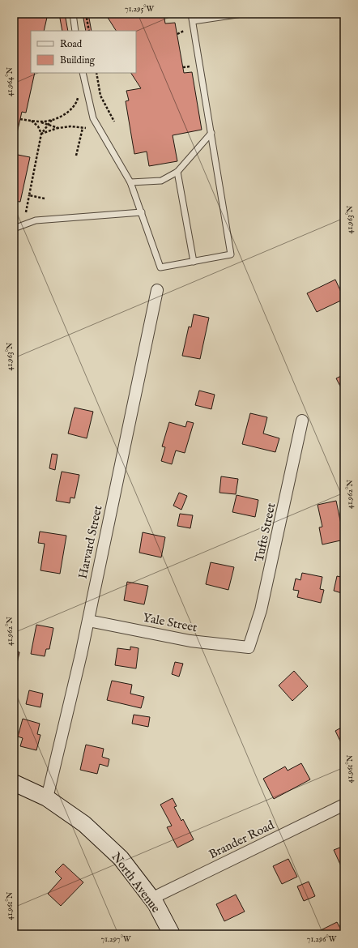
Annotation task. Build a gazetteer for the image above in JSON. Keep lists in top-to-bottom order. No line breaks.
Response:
{"streets":{"main road":["North Avenue"],"street":["Tufts Street","Harvard Street","Yale Street","Brander Road"]},"crossings":[["Tufts Street","Yale Street"],["Harvard Street","Yale Street"],["Harvard Street","North Avenue"],["Brander Road","North Avenue"]],"legend":["Road","Building"],"coordinates":["71.295°W","41.964°N","41.963°N","41.962°N","41.961°N","71.297°W","71.296°W"]}
